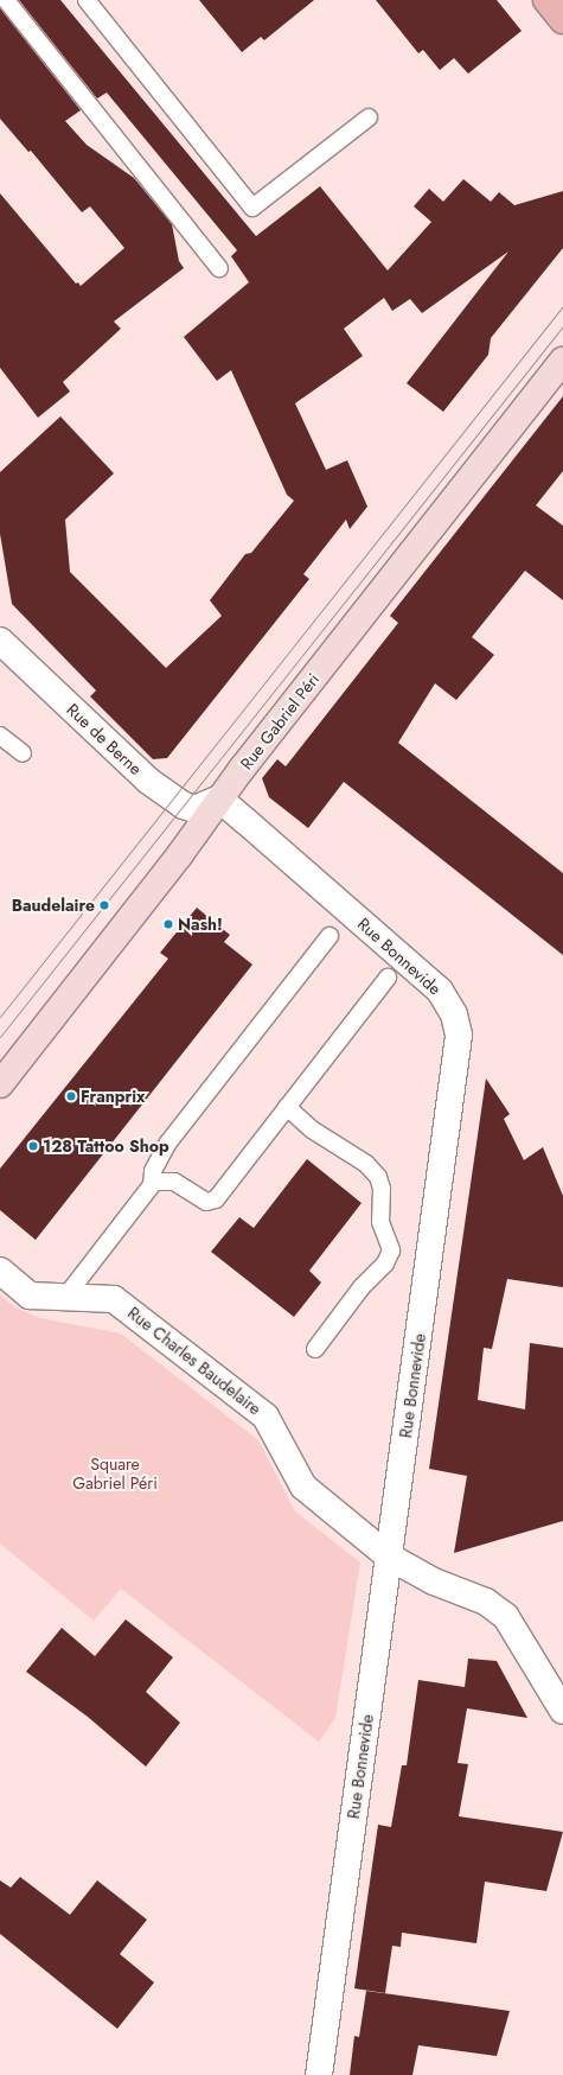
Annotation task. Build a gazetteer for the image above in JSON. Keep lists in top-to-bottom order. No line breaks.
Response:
{"streets":{"street":["Rue Gabriel Péri","Rue de Berne","Rue Bonnevide","Rue Charles Baudelaire"]},"crossings":[["Rue Gabriel Péri","Rue de Berne"],["Rue Gabriel Péri","Rue Bonnevide"],["Rue de Berne","Rue Bonnevide"],["Rue Bonnevide","Rue Charles Baudelaire"]],"parks":["Square Gabriel Péri"],"places":["Baudelaire","Nash!","Franprix","128 Tattoo Shop"]}
